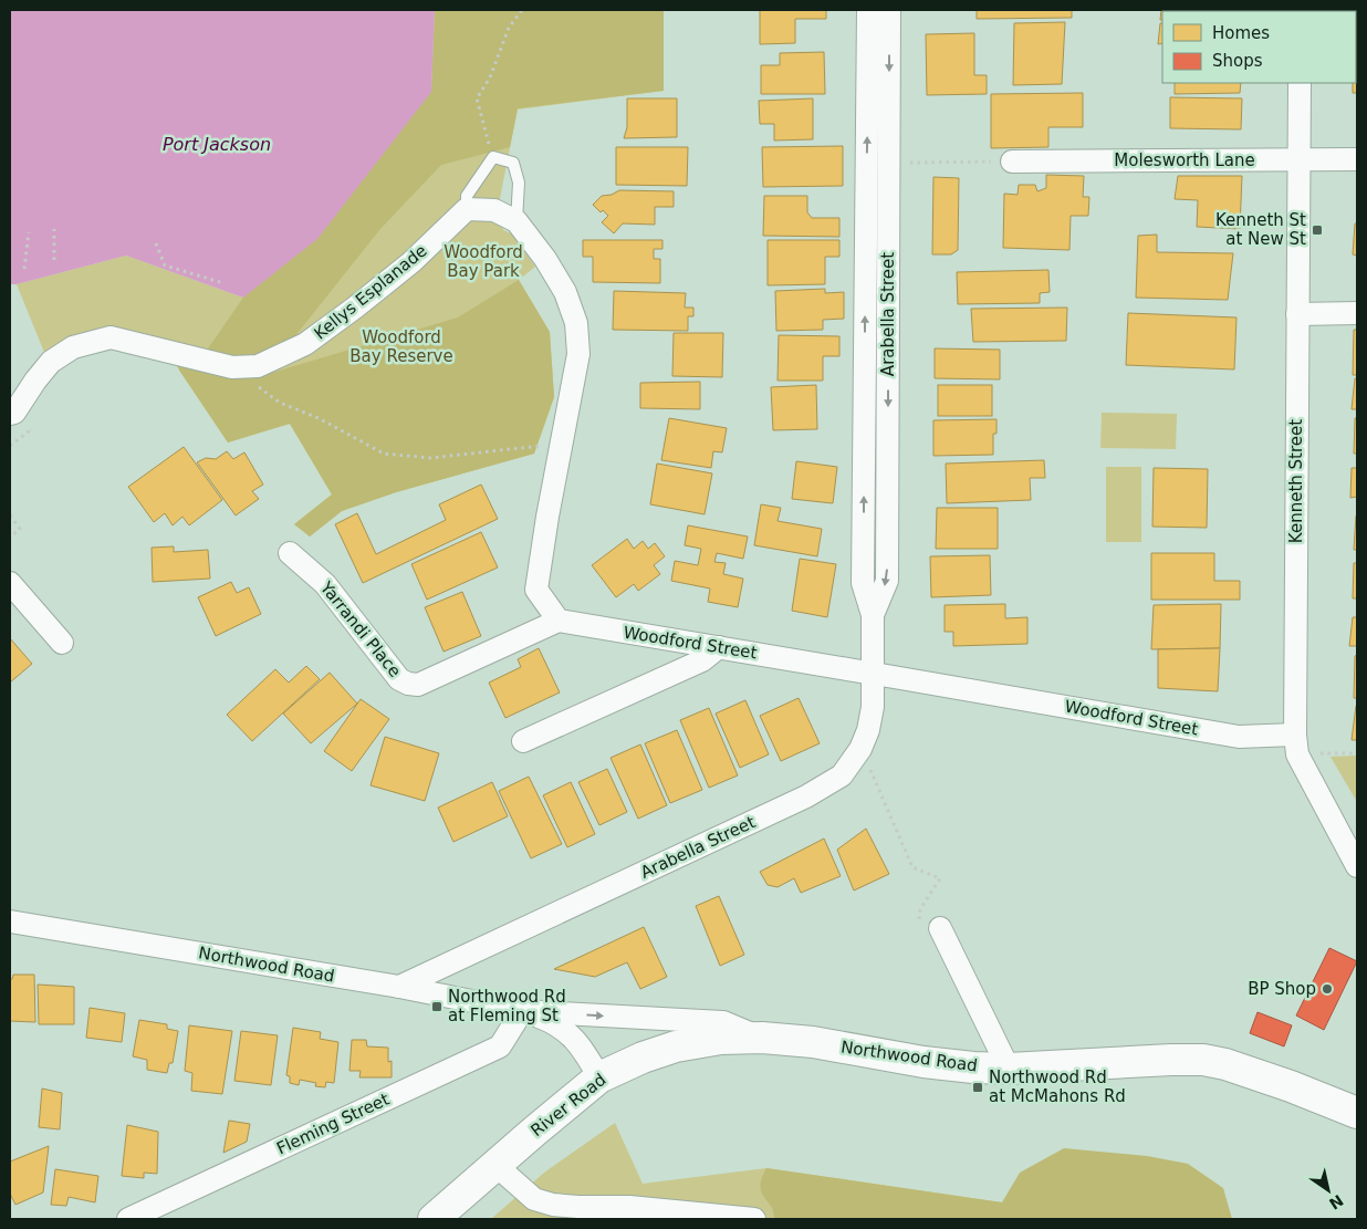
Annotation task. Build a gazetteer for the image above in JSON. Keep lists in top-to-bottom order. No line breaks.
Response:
{"streets":{"main road":["Northwood Road","River Road"],"street":["Molesworth Lane","Kellys Esplanade","Arabella Street","Kenneth Street","Yarrandi Place","Woodford Street","Fleming Street"]},"crossings":[["Molesworth Lane","Kenneth Street"],["Arabella Street","Woodford Street"],["Arabella Street","Northwood Road"],["Kenneth Street","Woodford Street"],["Yarrandi Place","Woodford Street"],["Northwood Road","River Road"],["Northwood Road","Fleming Street"]],"water":["Port Jackson"],"parks":["Woodford Bay Park","Woodford Bay Reserve"],"places":{"transit":["Kenneth St at New St","Northwood Rd at Fleming St","Northwood Rd at McMahons Rd"],"other":["BP Shop"]},"legend":["Homes","Shops"],"north":"bottom right"}
